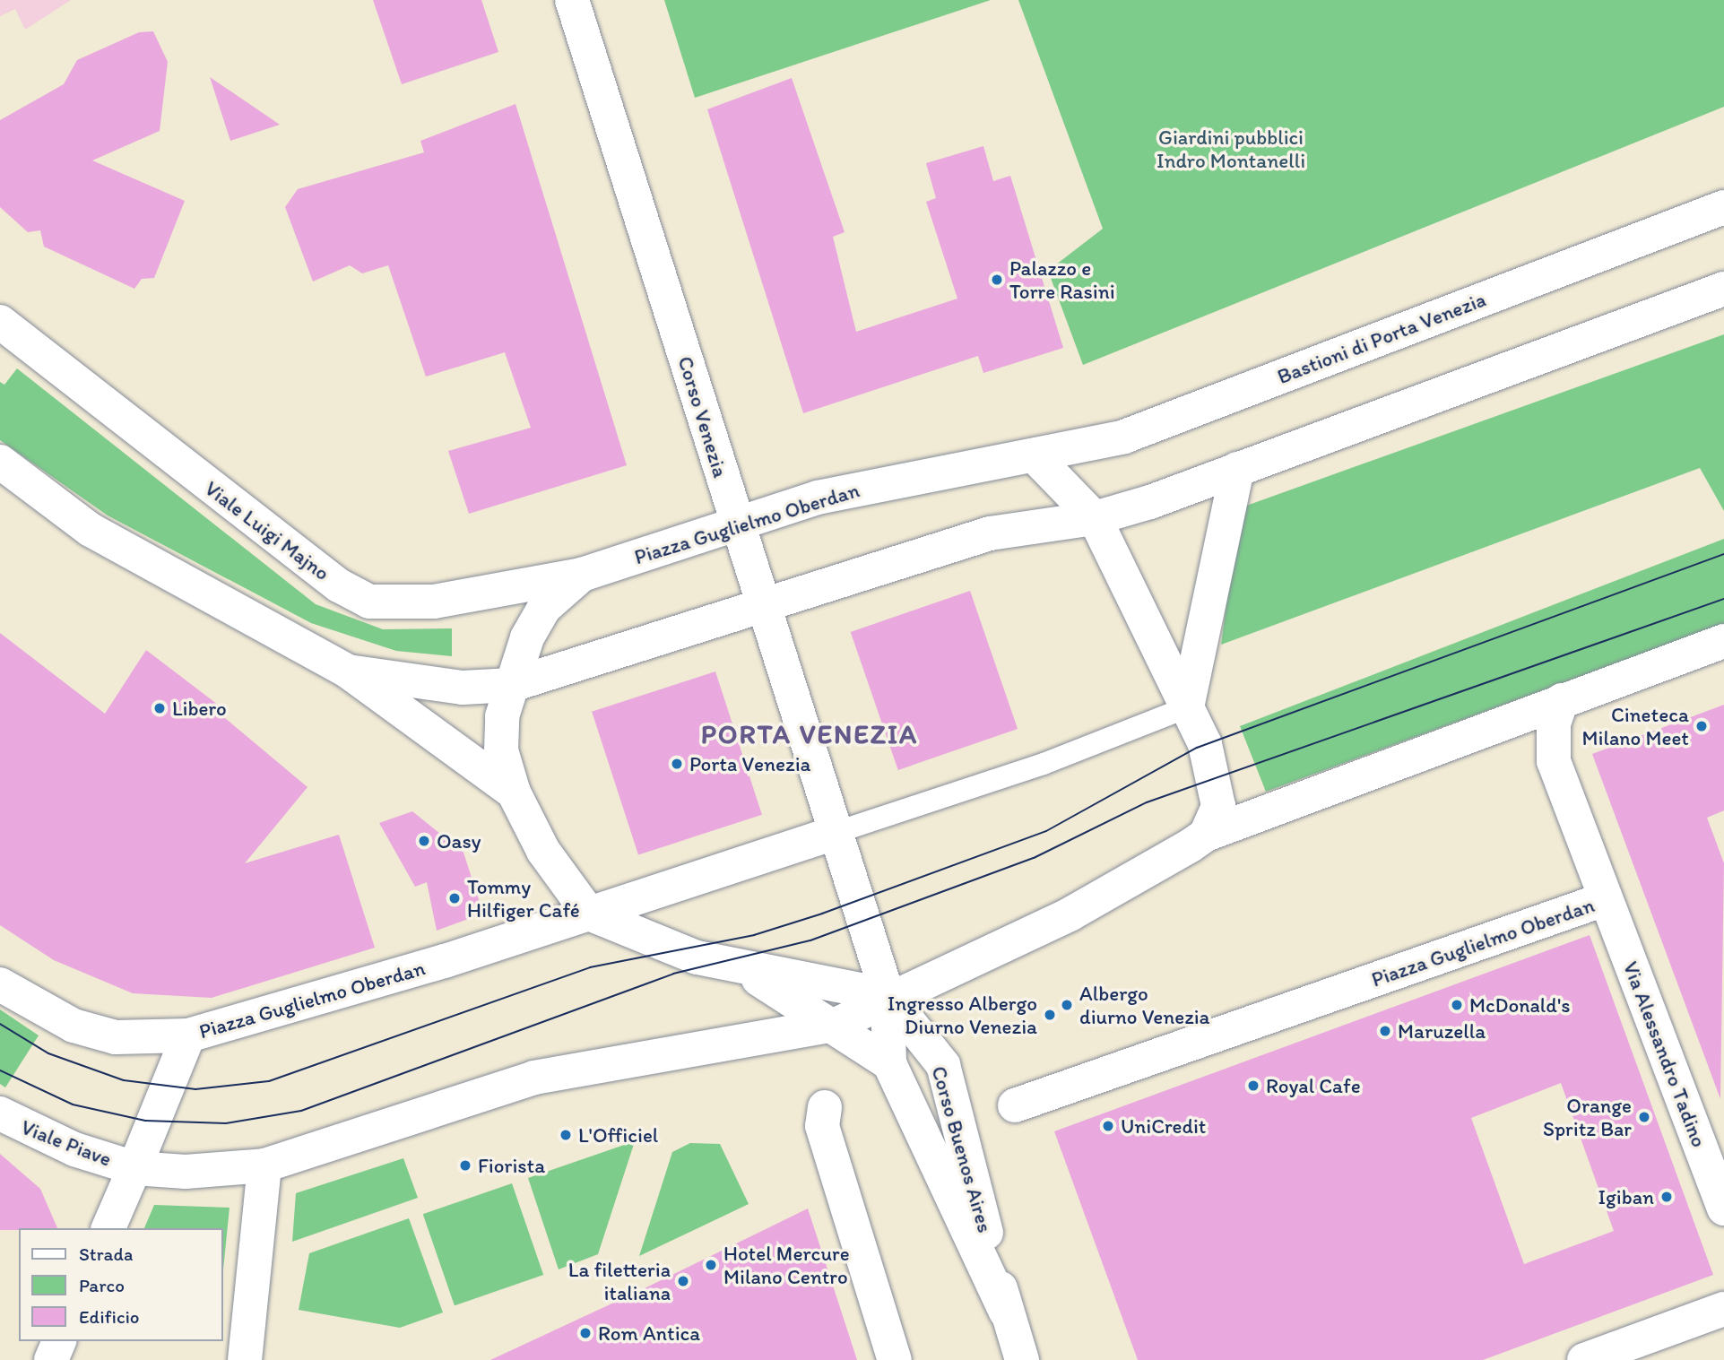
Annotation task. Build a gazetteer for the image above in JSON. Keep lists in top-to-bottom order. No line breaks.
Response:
{"streets":{"main road":["Bastioni di Porta Venezia","Corso Venezia","Piazza Guglielmo Oberdan","Viale Luigi Majno","Via Alessandro Tadino","Viale Piave","Corso Buenos Aires"]},"crossings":[["Bastioni di Porta Venezia","Piazza Guglielmo Oberdan"],["Corso Venezia","Piazza Guglielmo Oberdan"],["Piazza Guglielmo Oberdan","Viale Luigi Majno"],["Piazza Guglielmo Oberdan","Via Alessandro Tadino"],["Piazza Guglielmo Oberdan","Viale Piave"],["Piazza Guglielmo Oberdan","Corso Buenos Aires"]],"districts":["PORTA VENEZIA"],"parks":["Giardini pubblici Indro Montanelli"],"places":["Palazzo e Torre Rasini","Libero","Cineteca Milano Meet","Porta Venezia","Oasy","Tommy Hilfiger Café","Albergo diurno Venezia","McDonald's","Ingresso Albergo Diurno Venezia","Maruzella","Royal Cafe","Orange Spritz Bar","UniCredit","L'Officiel","Fiorista","Igiban","Hotel Mercure Milano Centro","La filetteria italiana","Rom Antica"],"legend":["Strada","Parco","Edificio"]}
